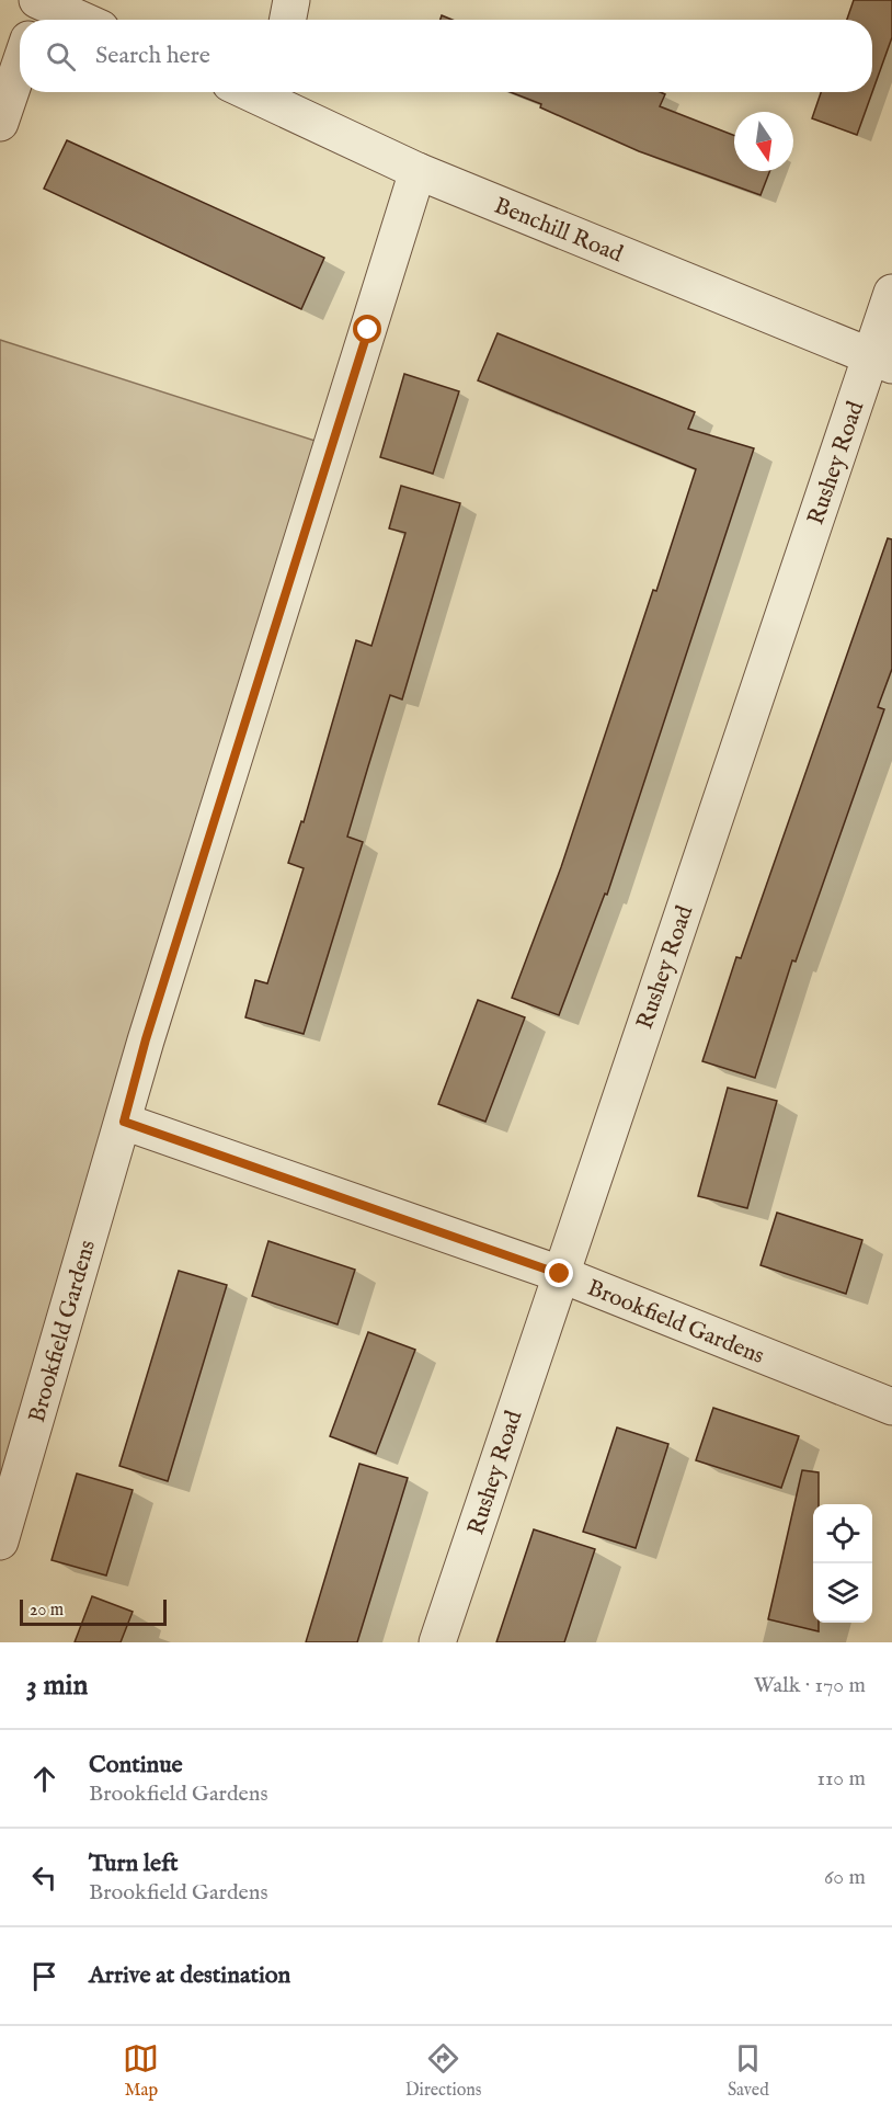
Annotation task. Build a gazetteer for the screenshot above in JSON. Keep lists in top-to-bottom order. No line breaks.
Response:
{"streets":{"street":["Benchill Road","Rushey Road","Brookfield Gardens"]},"crossings":[["Benchill Road","Rushey Road"],["Benchill Road","Brookfield Gardens"],["Rushey Road","Brookfield Gardens"]],"scale_bar":"20 m","north":"bottom","page":{"search":"Search here","scale":"20 m","heading":["3 min","Walk · 170 m"],"list":[["Continue","Brookfield Gardens","110 m"],["Turn left","Brookfield Gardens","60 m"],"Arrive at destination"],"nav":["Map","Directions","Saved"]}}
